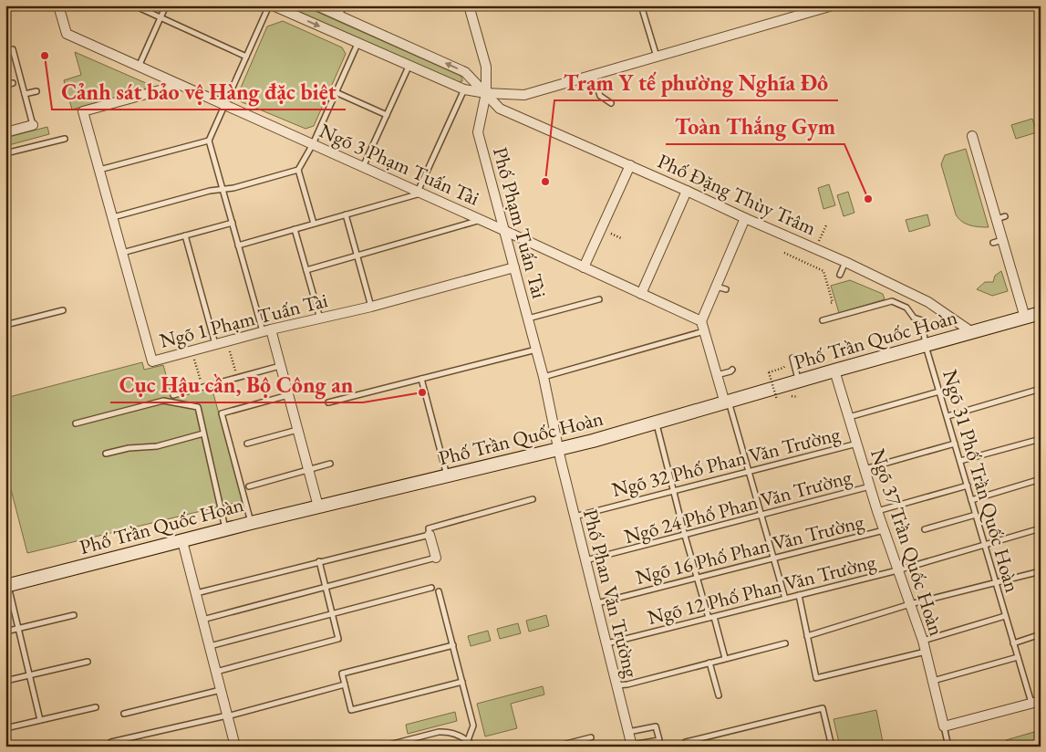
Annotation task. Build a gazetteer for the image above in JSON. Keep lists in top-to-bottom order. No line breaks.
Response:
{"streets":{"street":["Ngõ 3 Phạm Tuấn Tài","Phố Đặng Thùy Trâm","Phố Phạm Tuấn Tài","Ngõ 1 Phạm Tuấn Tài","Phố Trần Quốc Hoàn","Ngõ 37 Trần Quốc Hoàn","Phố Phan Văn Trường"],"lane":["Ngõ 32 Phố Phan Văn Trường","Ngõ 31 Phố Trần Quốc Hoàn","Ngõ 24 Phố Phan Văn Trường","Ngõ 16 Phố Phan Văn Trường","Ngõ 12 Phố Phan Văn Trường"]},"crossings":[["Ngõ 3 Phạm Tuấn Tài","Phố Phạm Tuấn Tài"],["Ngõ 3 Phạm Tuấn Tài","Ngõ 1 Phạm Tuấn Tài"],["Phố Đặng Thùy Trâm","Phố Phạm Tuấn Tài"],["Phố Đặng Thùy Trâm","Phố Trần Quốc Hoàn"],["Phố Phạm Tuấn Tài","Ngõ 1 Phạm Tuấn Tài"],["Phố Phạm Tuấn Tài","Phố Trần Quốc Hoàn"],["Phố Phạm Tuấn Tài","Phố Phan Văn Trường"],["Phố Trần Quốc Hoàn","Ngõ 31 Phố Trần Quốc Hoàn"],["Phố Trần Quốc Hoàn","Ngõ 37 Trần Quốc Hoàn"],["Phố Trần Quốc Hoàn","Phố Phan Văn Trường"],["Ngõ 32 Phố Phan Văn Trường","Ngõ 37 Trần Quốc Hoàn"],["Ngõ 32 Phố Phan Văn Trường","Phố Phan Văn Trường"],["Ngõ 31 Phố Trần Quốc Hoàn","Ngõ 12 Phố Phan Văn Trường"],["Ngõ 24 Phố Phan Văn Trường","Ngõ 37 Trần Quốc Hoàn"],["Ngõ 24 Phố Phan Văn Trường","Phố Phan Văn Trường"],["Ngõ 37 Trần Quốc Hoàn","Ngõ 16 Phố Phan Văn Trường"],["Ngõ 37 Trần Quốc Hoàn","Ngõ 12 Phố Phan Văn Trường"],["Ngõ 16 Phố Phan Văn Trường","Phố Phan Văn Trường"],["Ngõ 12 Phố Phan Văn Trường","Phố Phan Văn Trường"]],"places":["Cảnh sát bảo vệ Hàng đặc biệt","Trạm Y tế phường Nghĩa Đô","Toàn Thắng Gym","Cục Hậu cần, Bộ Công an"]}
